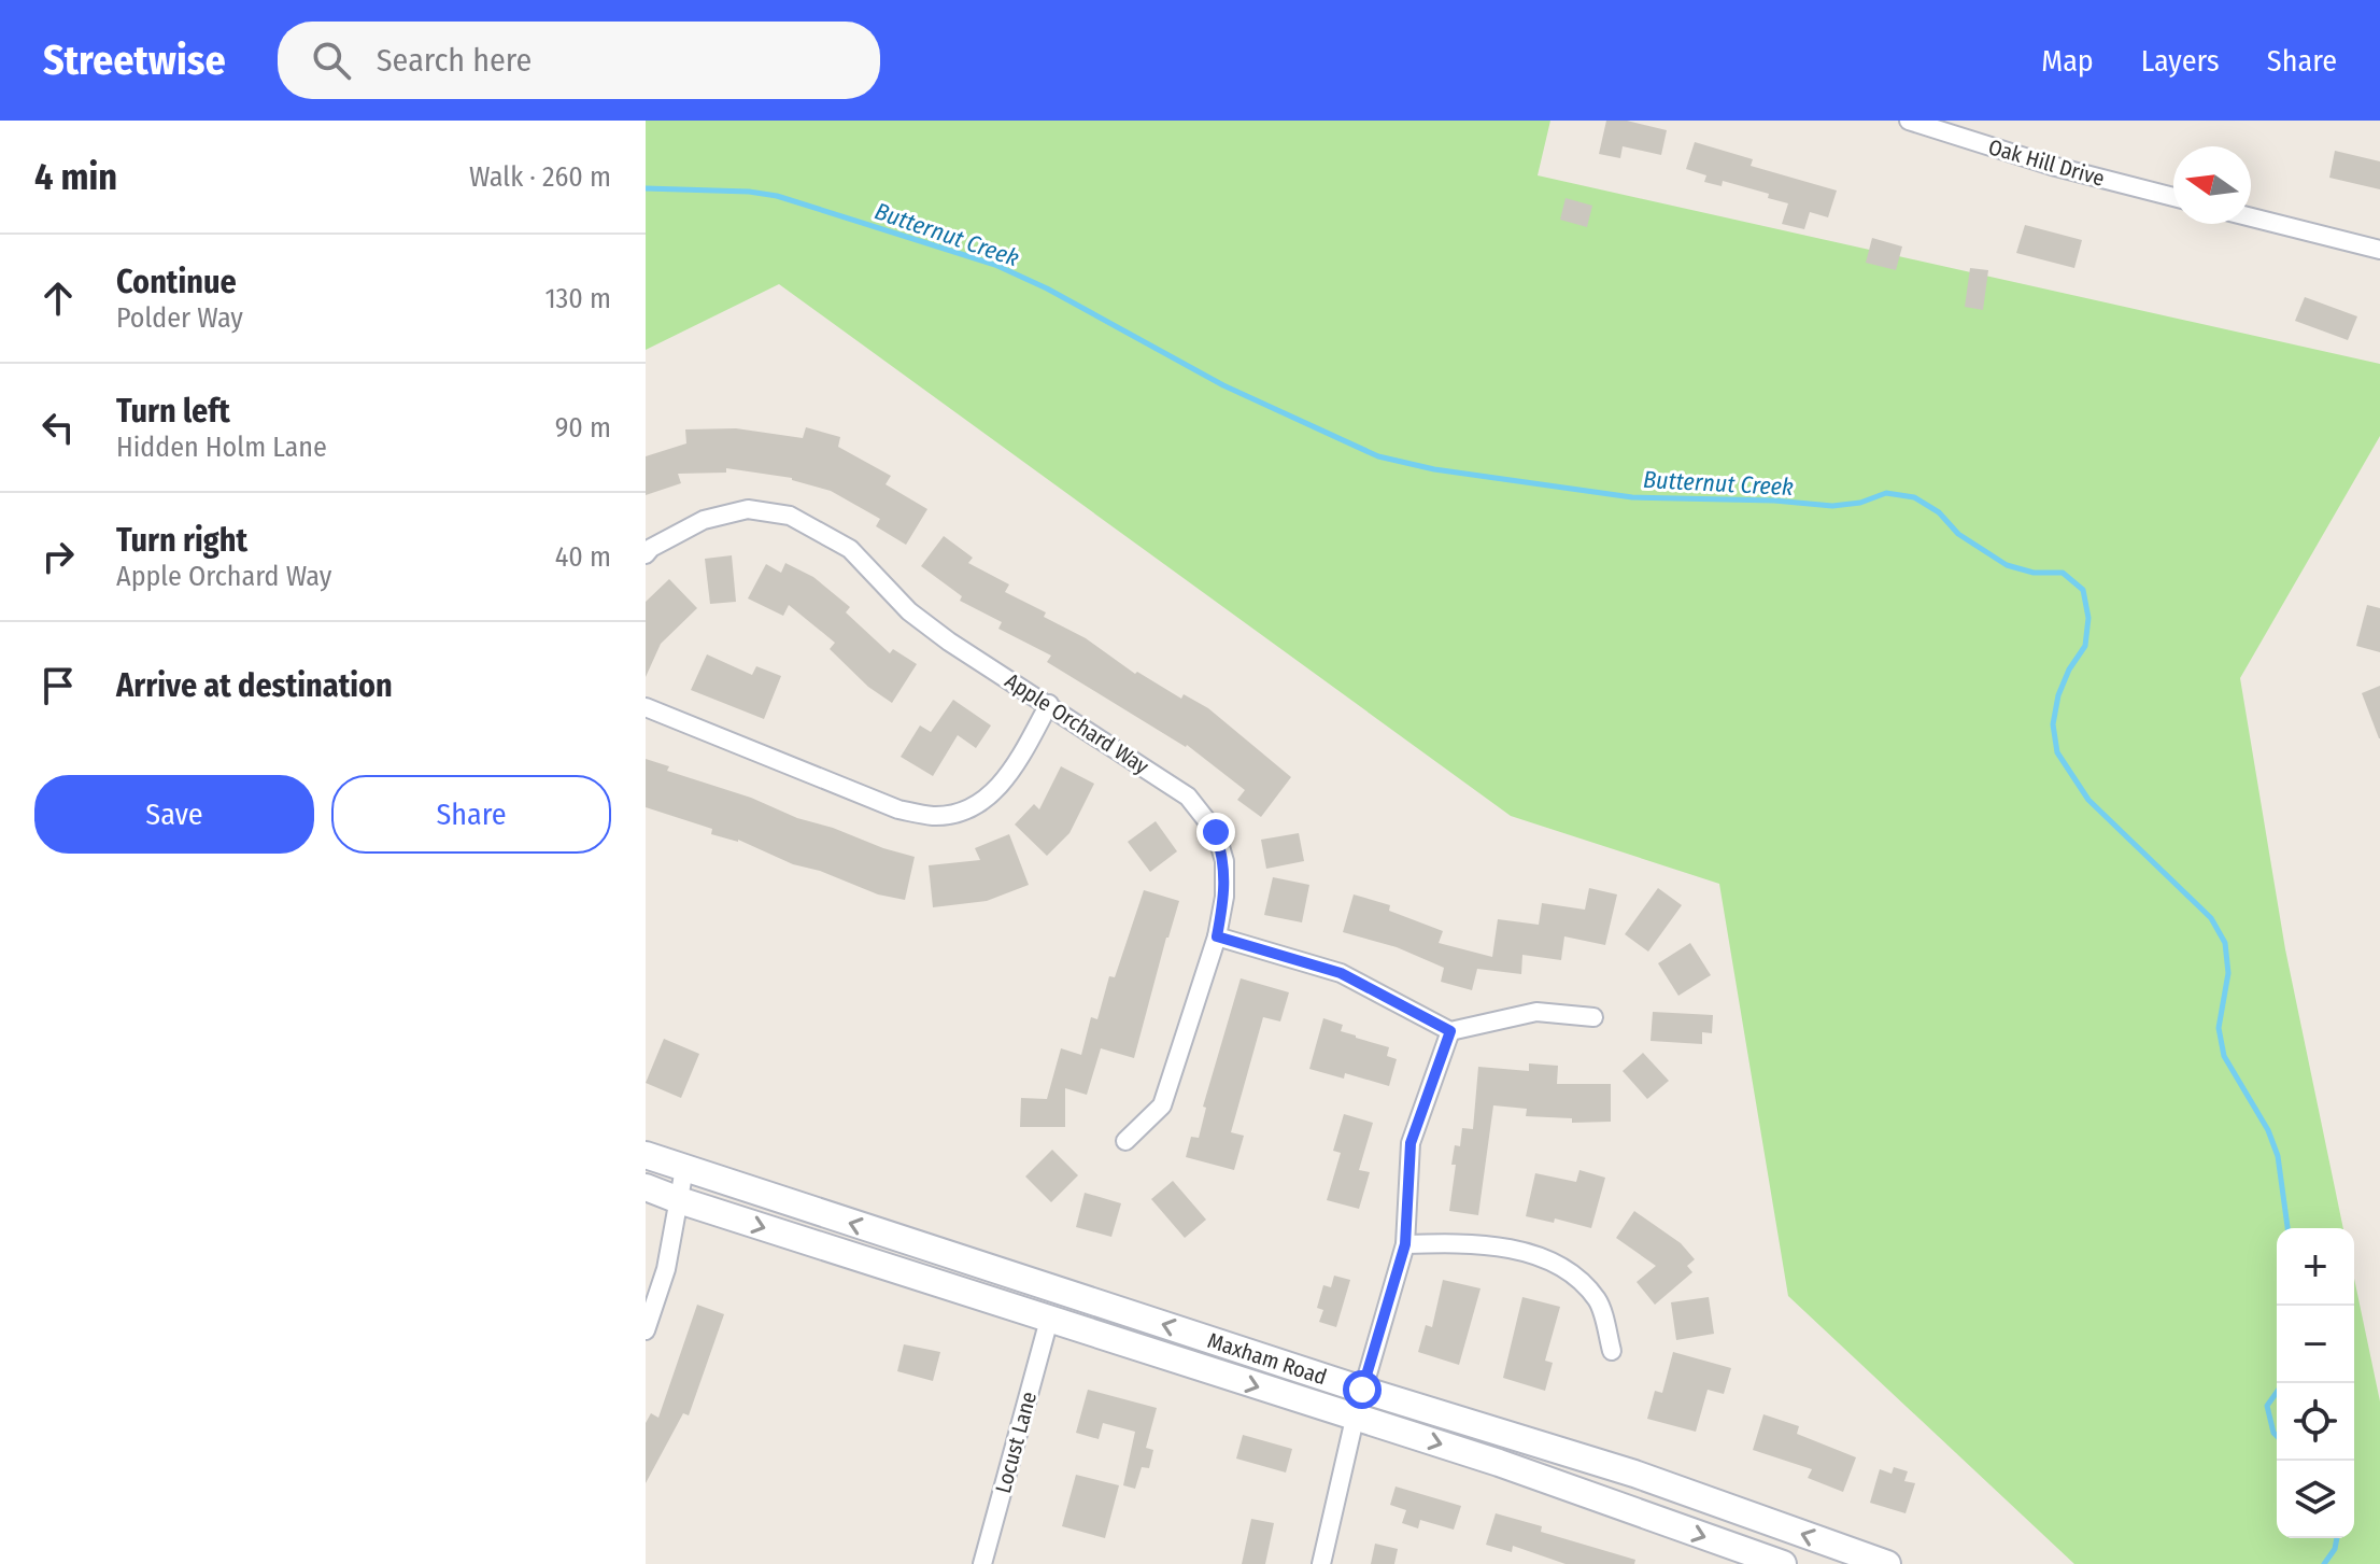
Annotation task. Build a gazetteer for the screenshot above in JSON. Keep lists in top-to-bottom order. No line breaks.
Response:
{"streets":{"main road":["Maxham Road"],"street":["Oak Hill Drive","Apple Orchard Way","Locust Lane"]},"crossings":[["Maxham Road","Locust Lane"]],"water":["Butternut Creek"],"north":"left","page":{"header":"Streetwise","search":"Search here","nav":["Map","Layers","Share"],"heading":["4 min","Walk · 260 m"],"list":[["Continue","Polder Way","130 m"],["Turn left","Hidden Holm Lane","90 m"],["Turn right","Apple Orchard Way","40 m"],"Arrive at destination"],"buttons":["Save","Share"],"map_buttons":["+","−"]}}
